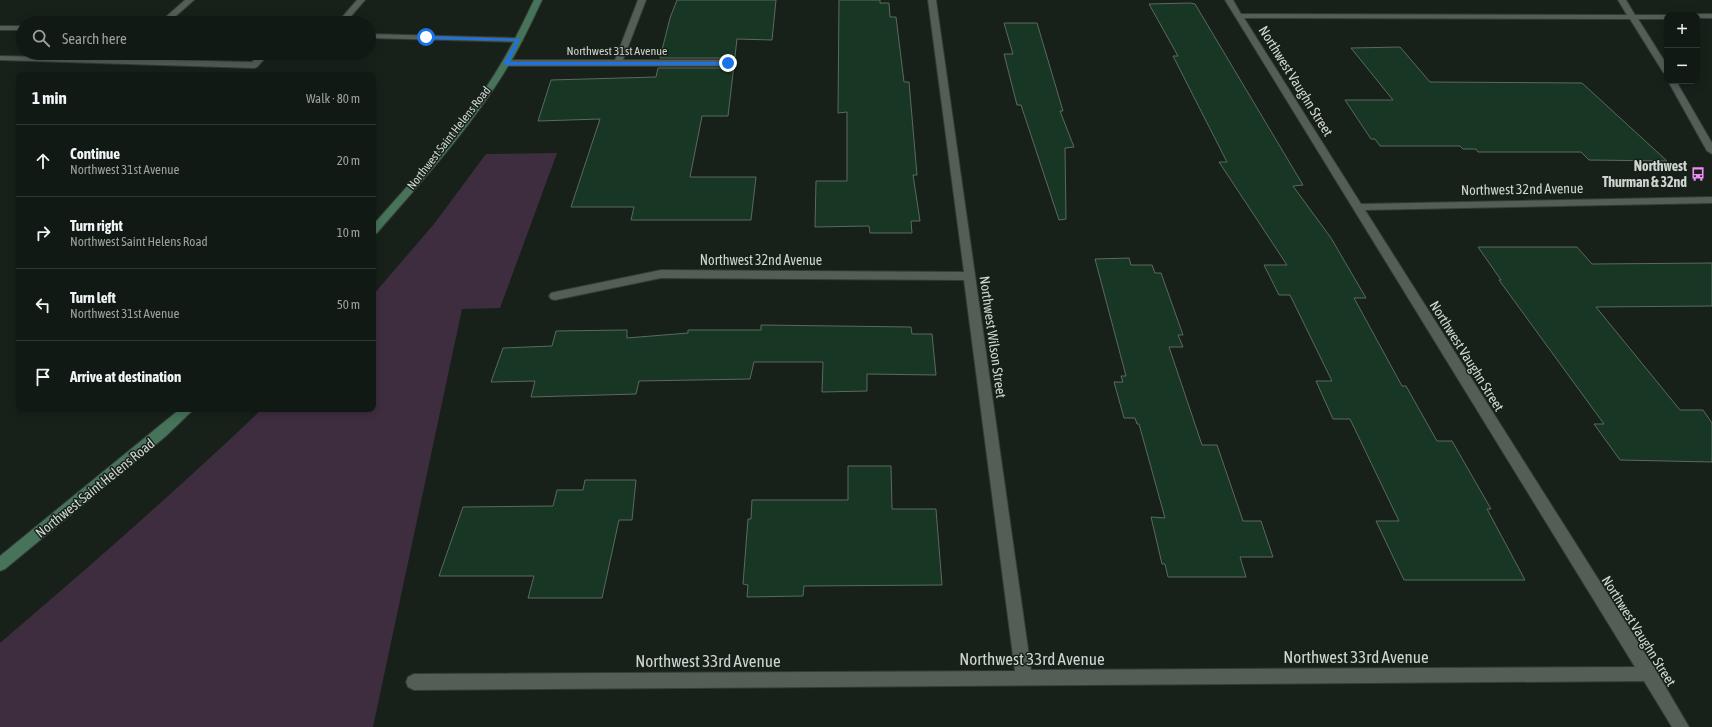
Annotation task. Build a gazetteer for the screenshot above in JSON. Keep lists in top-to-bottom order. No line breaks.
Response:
{"streets":{"main road":["Northwest Saint Helens Road"],"street":["Northwest 31st Avenue","Northwest Vaughn Street","Northwest 32nd Avenue","Northwest Wilson Street","Northwest 33rd Avenue"]},"crossings":[["Northwest 31st Avenue","Northwest Saint Helens Road"],["Northwest Vaughn Street","Northwest 32nd Avenue"],["Northwest Vaughn Street","Northwest 33rd Avenue"],["Northwest 32nd Avenue","Northwest Wilson Street"],["Northwest Wilson Street","Northwest 33rd Avenue"]],"places":{"bus stop":["Northwest Thurman & 32nd"]},"page":{"map_buttons":["+","−"],"search":"Search here","heading":["1 min","Walk · 80 m"],"list":[["Continue","Northwest 31st Avenue","20 m"],["Turn right","Northwest Saint Helens Road","10 m"],["Turn left","Northwest 31st Avenue","50 m"],"Arrive at destination"]}}
